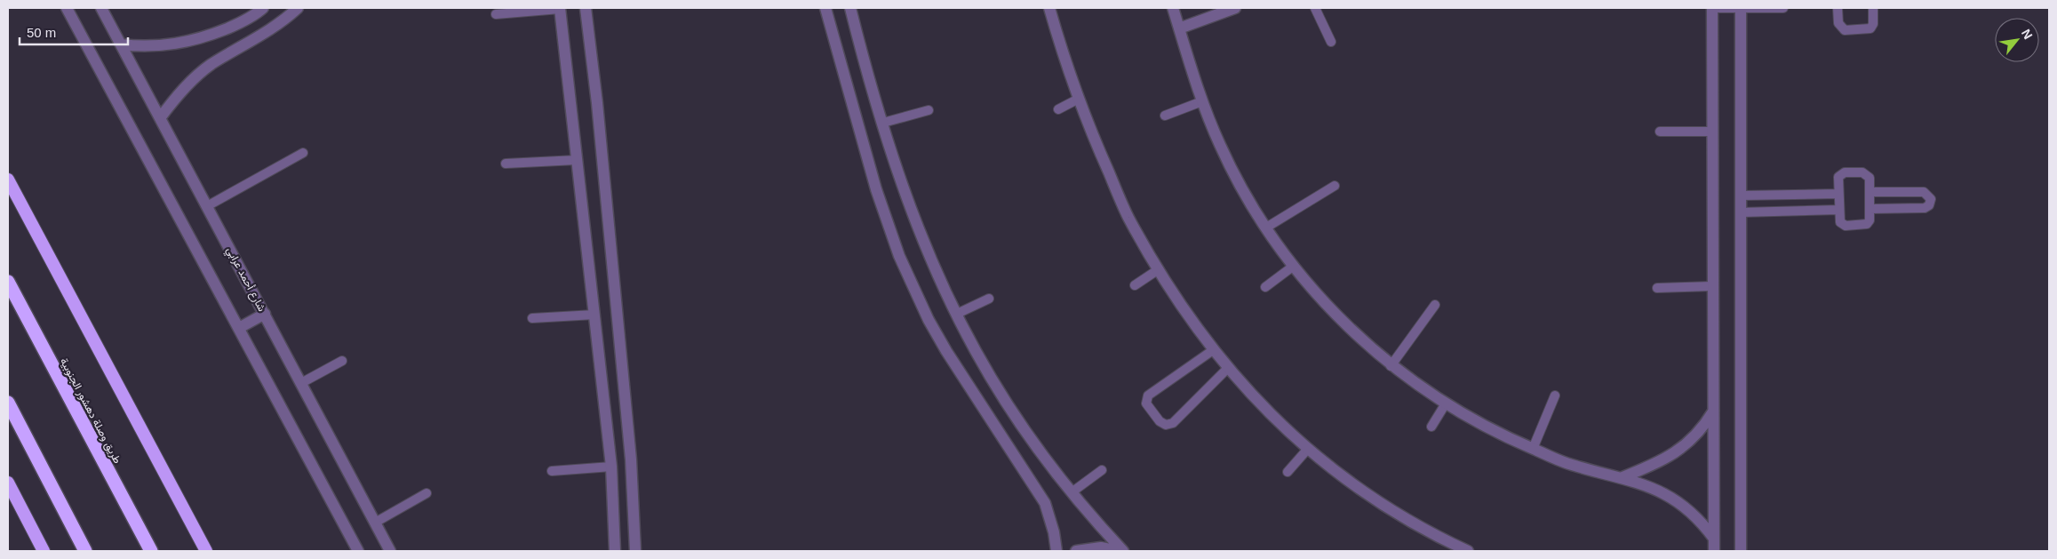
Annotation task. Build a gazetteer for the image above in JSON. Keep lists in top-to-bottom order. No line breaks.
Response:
{"streets":{"highway":["طريق وصلة دهشور الجنوبية"],"street":["شارع أحمد عرابي"]},"scale_bar":"50 m","north":"top right"}
